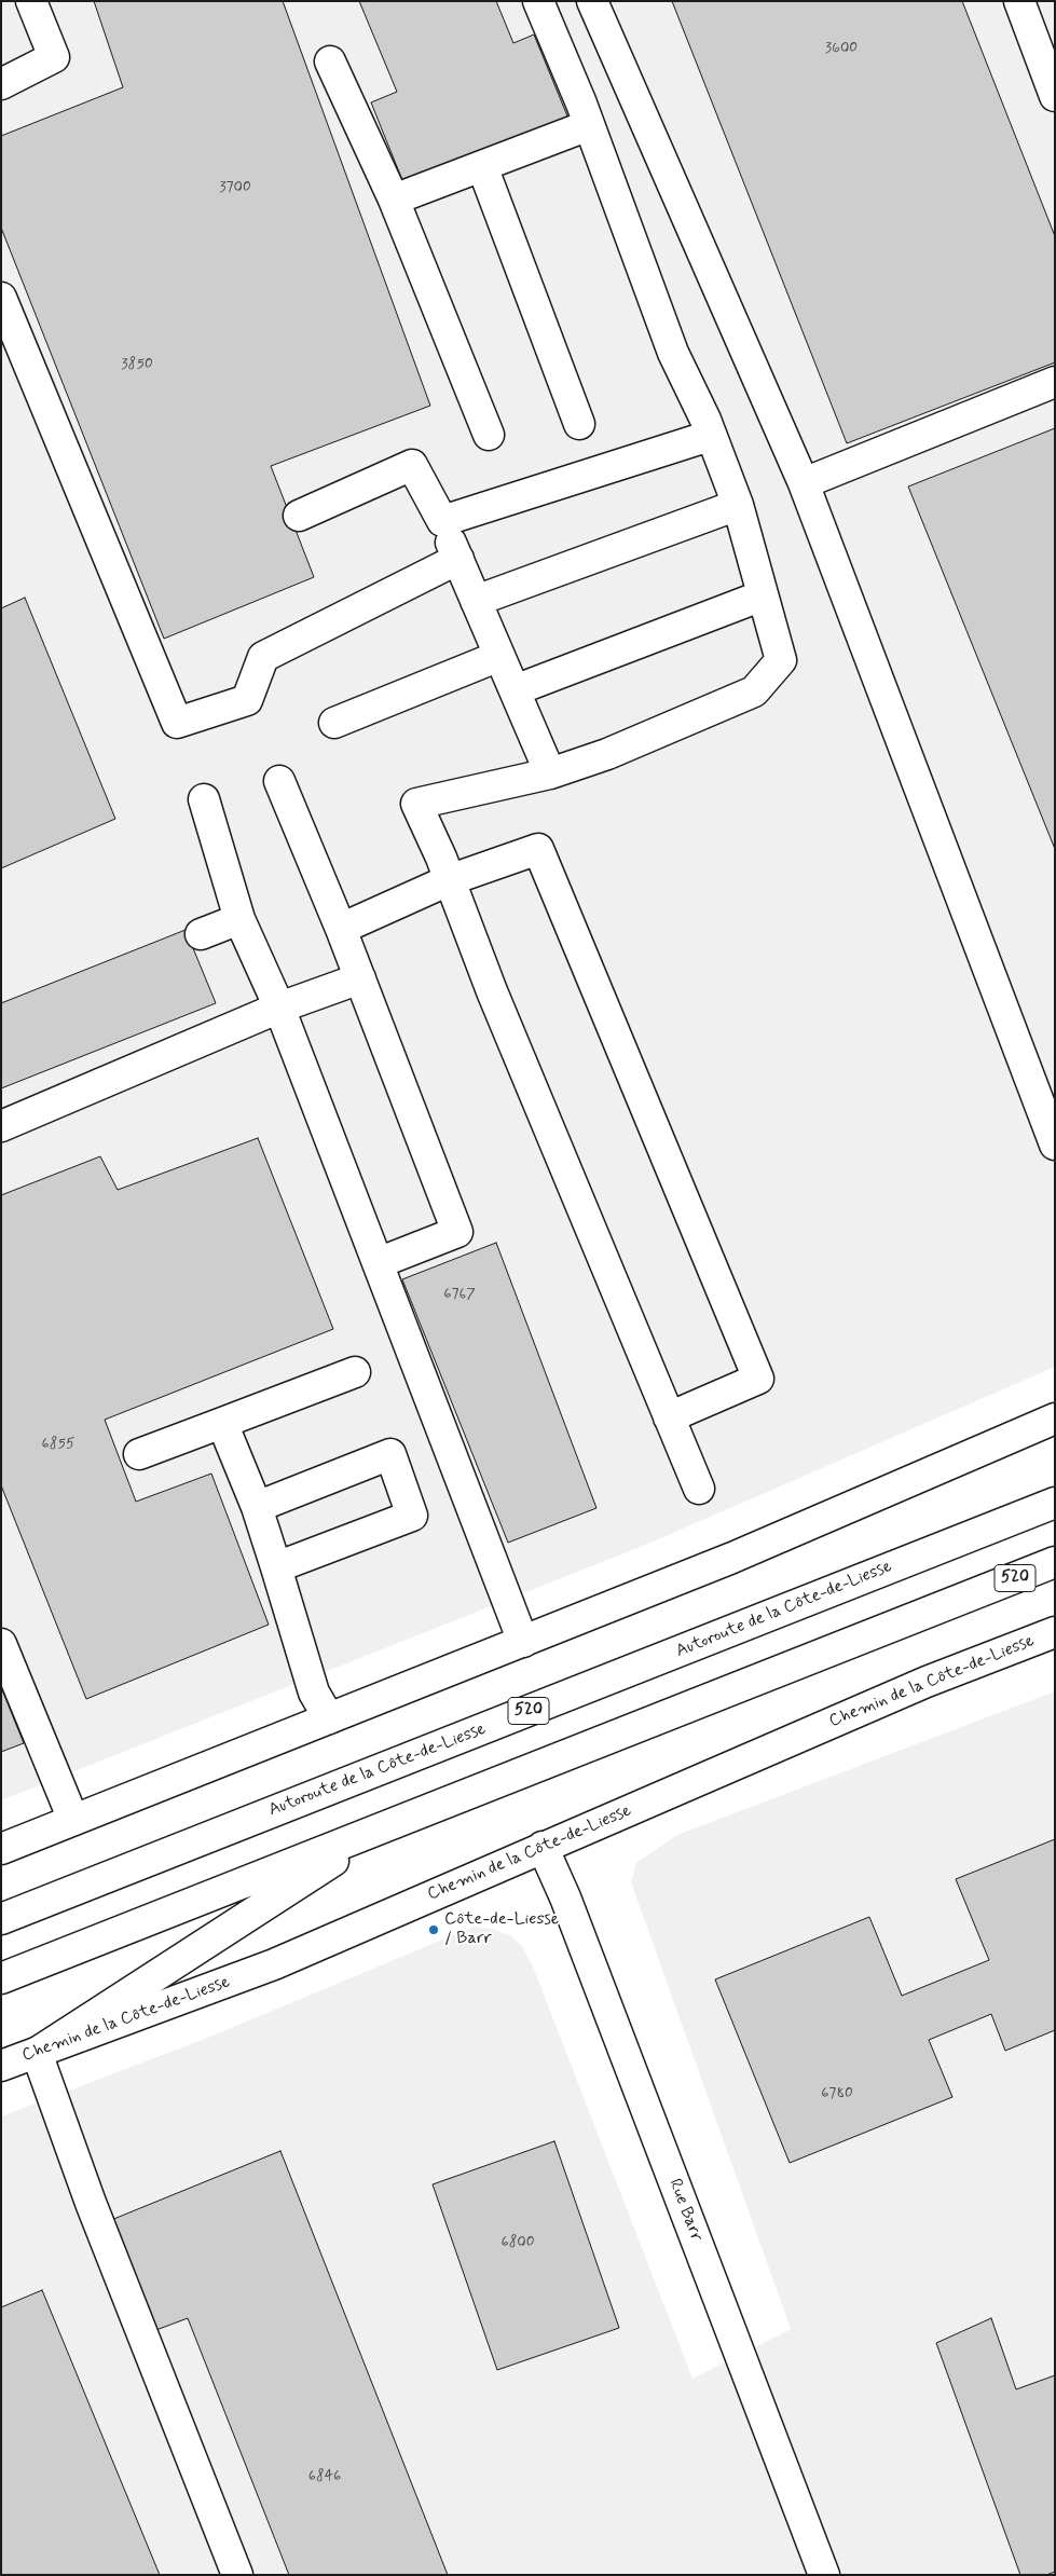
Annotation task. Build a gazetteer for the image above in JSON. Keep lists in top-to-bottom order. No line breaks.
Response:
{"streets":{"main road":["520","Autoroute de la Côte-de-Liesse","Chemin de la Côte-de-Liesse","Rue Barr"]},"crossings":[["Chemin de la Côte-de-Liesse","Rue Barr"]],"places":["Côte-de-Liesse / Barr"],"house_numbers":["3600","3700","3850","6767","6855","6780","6800","6846"]}
